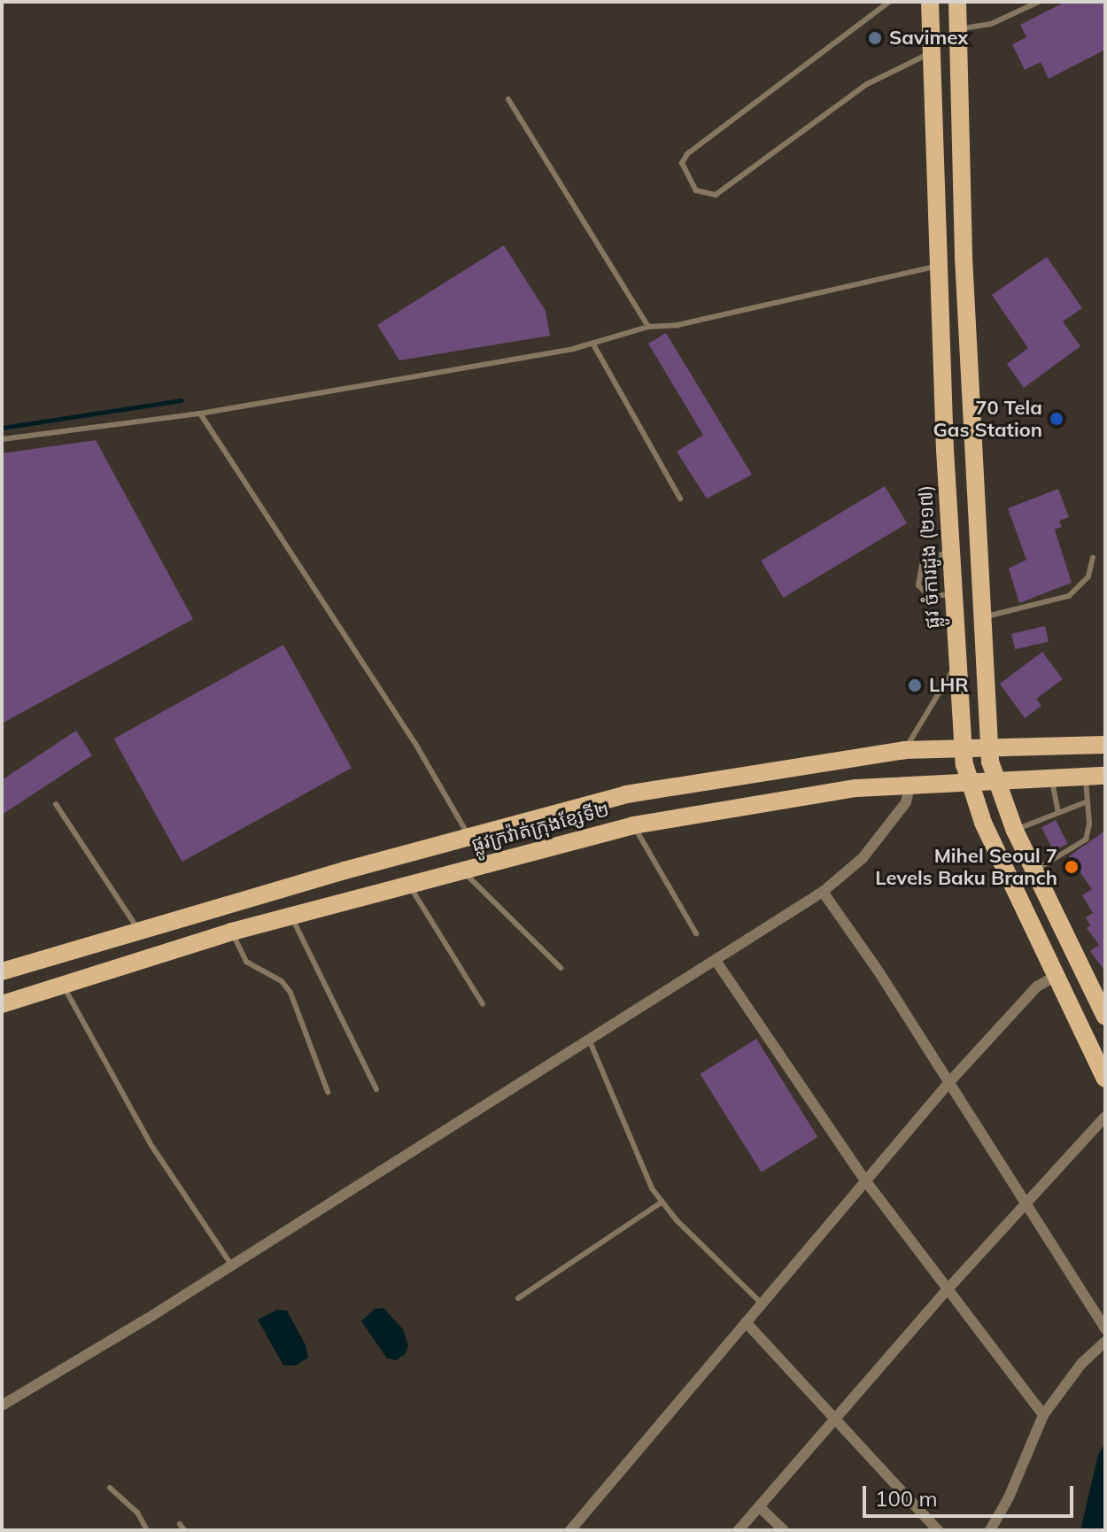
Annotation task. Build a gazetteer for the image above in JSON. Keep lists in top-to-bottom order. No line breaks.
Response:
{"streets":{"main road":["ផ្លូវ ចំការដូង (២១៧)","ផ្លូវក្រវ៉ាត់ក្រុងខ្សែទី២"]},"crossings":[["ផ្លូវ ចំការដូង (២១៧)","ផ្លូវក្រវ៉ាត់ក្រុងខ្សែទី២"]],"places":["Savimex","70 Tela Gas Station","LHR","Mihel Seoul 7 Levels Baku Branch"],"scale_bar":"100 m"}
